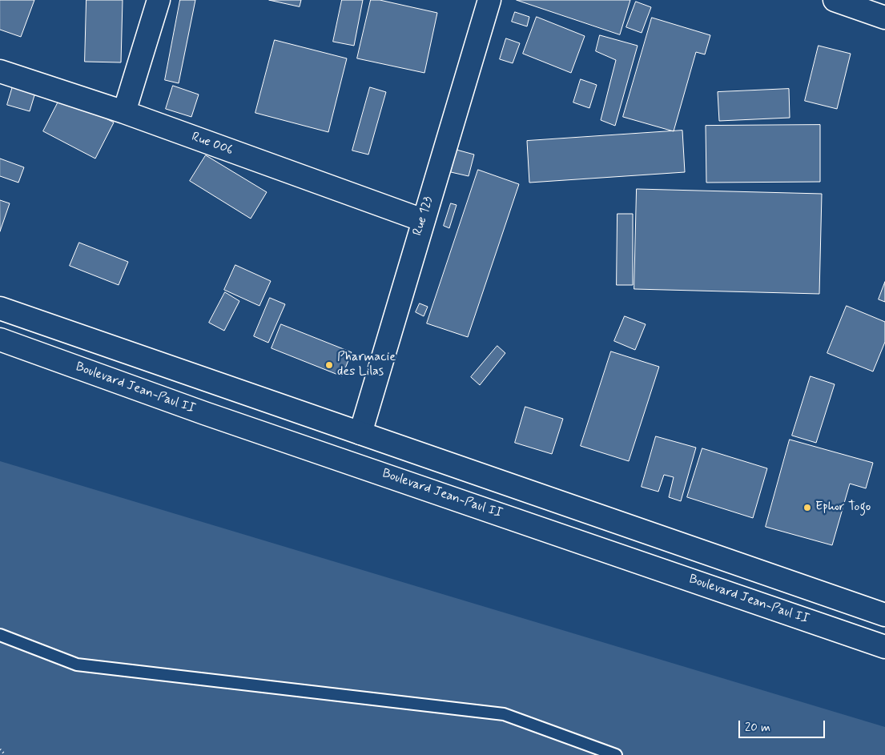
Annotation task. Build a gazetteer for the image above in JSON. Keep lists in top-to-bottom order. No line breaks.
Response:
{"streets":{"main road":["Rue 006","Rue 123","Boulevard Jean-Paul II"]},"crossings":[["Rue 006","Rue 123"]],"places":["Pharmacie des Lilas","Ephor Togo"],"scale_bar":"20 m"}
